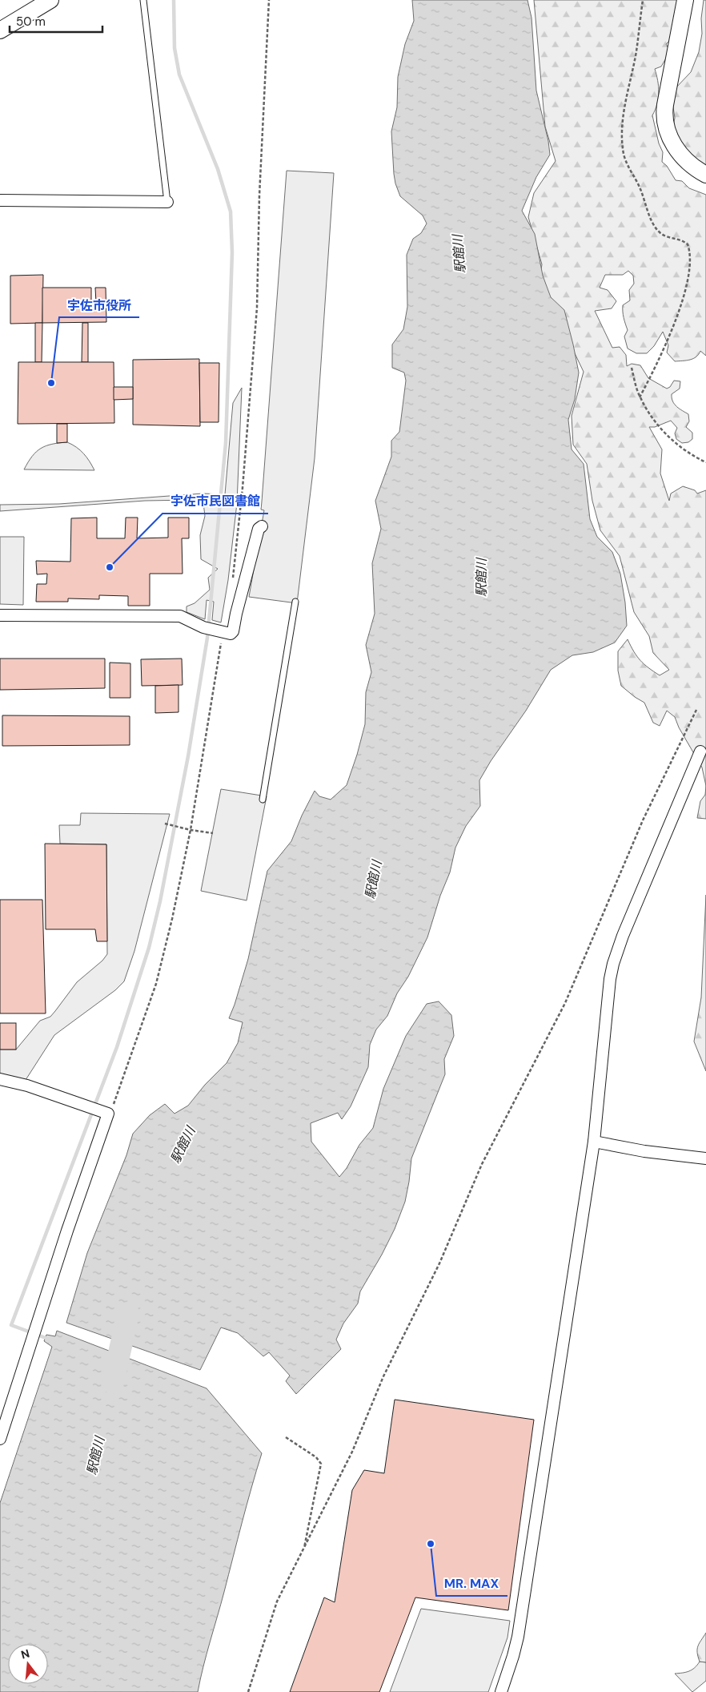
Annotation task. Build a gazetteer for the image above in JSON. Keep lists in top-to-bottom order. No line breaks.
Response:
{"water":["駅館川"],"places":["宇佐市役所","宇佐市民図書館","MR. MAX"],"scale_bar":"50 m","north":"top"}
